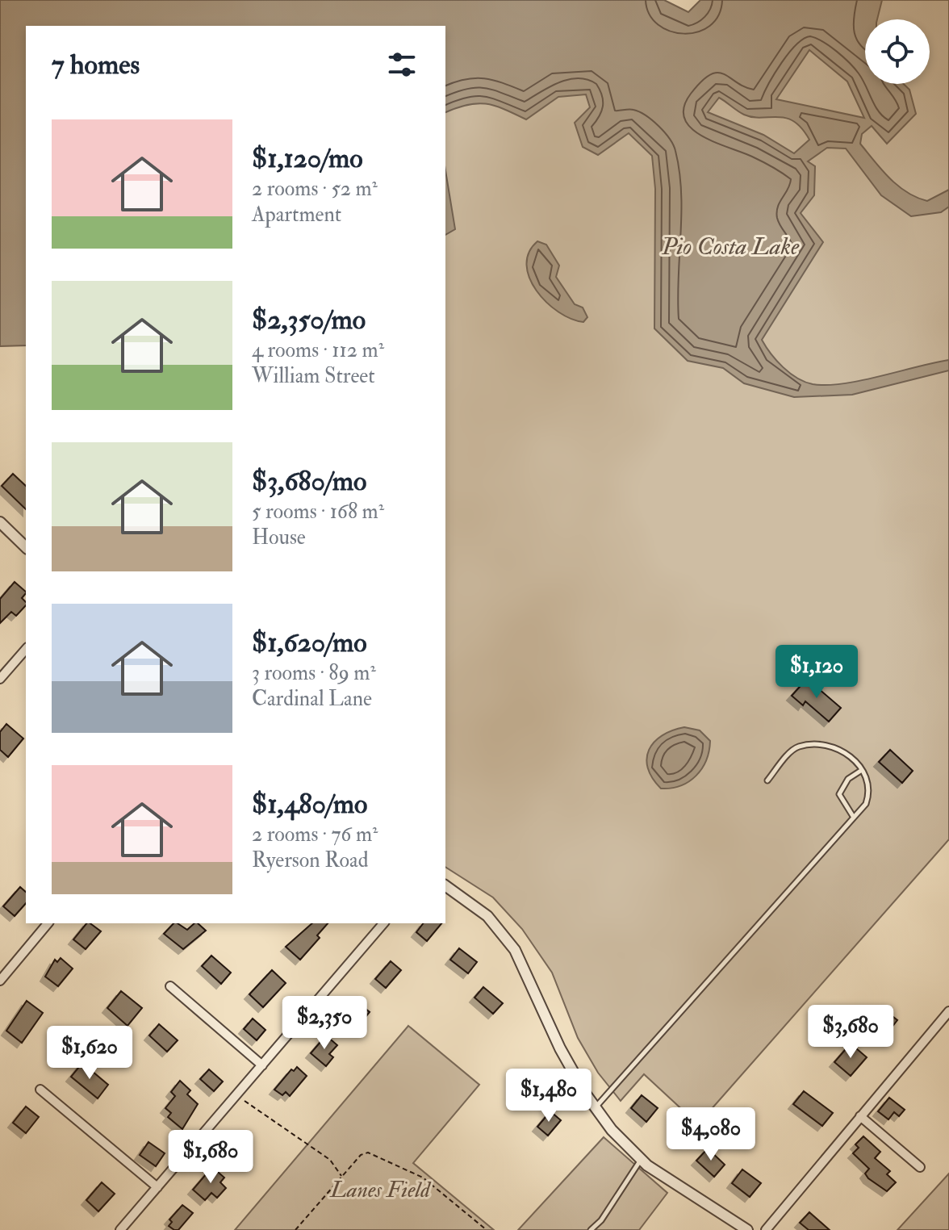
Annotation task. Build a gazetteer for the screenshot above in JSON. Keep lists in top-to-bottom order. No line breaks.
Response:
{"water":["Pio Costa Lake"],"parks":["Lanes Field"],"page":{"heading":"7 homes","list":[{"name":"$1,120/mo","note":"2 rooms · 52 m² · Apartment"},{"name":"$2,350/mo","note":"4 rooms · 112 m² · William Street"},{"name":"$3,680/mo","note":"5 rooms · 168 m² · House"},{"name":"$1,620/mo","note":"3 rooms · 89 m² · Cardinal Lane"},{"name":"$1,480/mo","note":"2 rooms · 76 m² · Ryerson Road"}],"price":["$1,120","$2,350","$3,680","$1,620","$1,480","$4,080","$1,680"]}}
